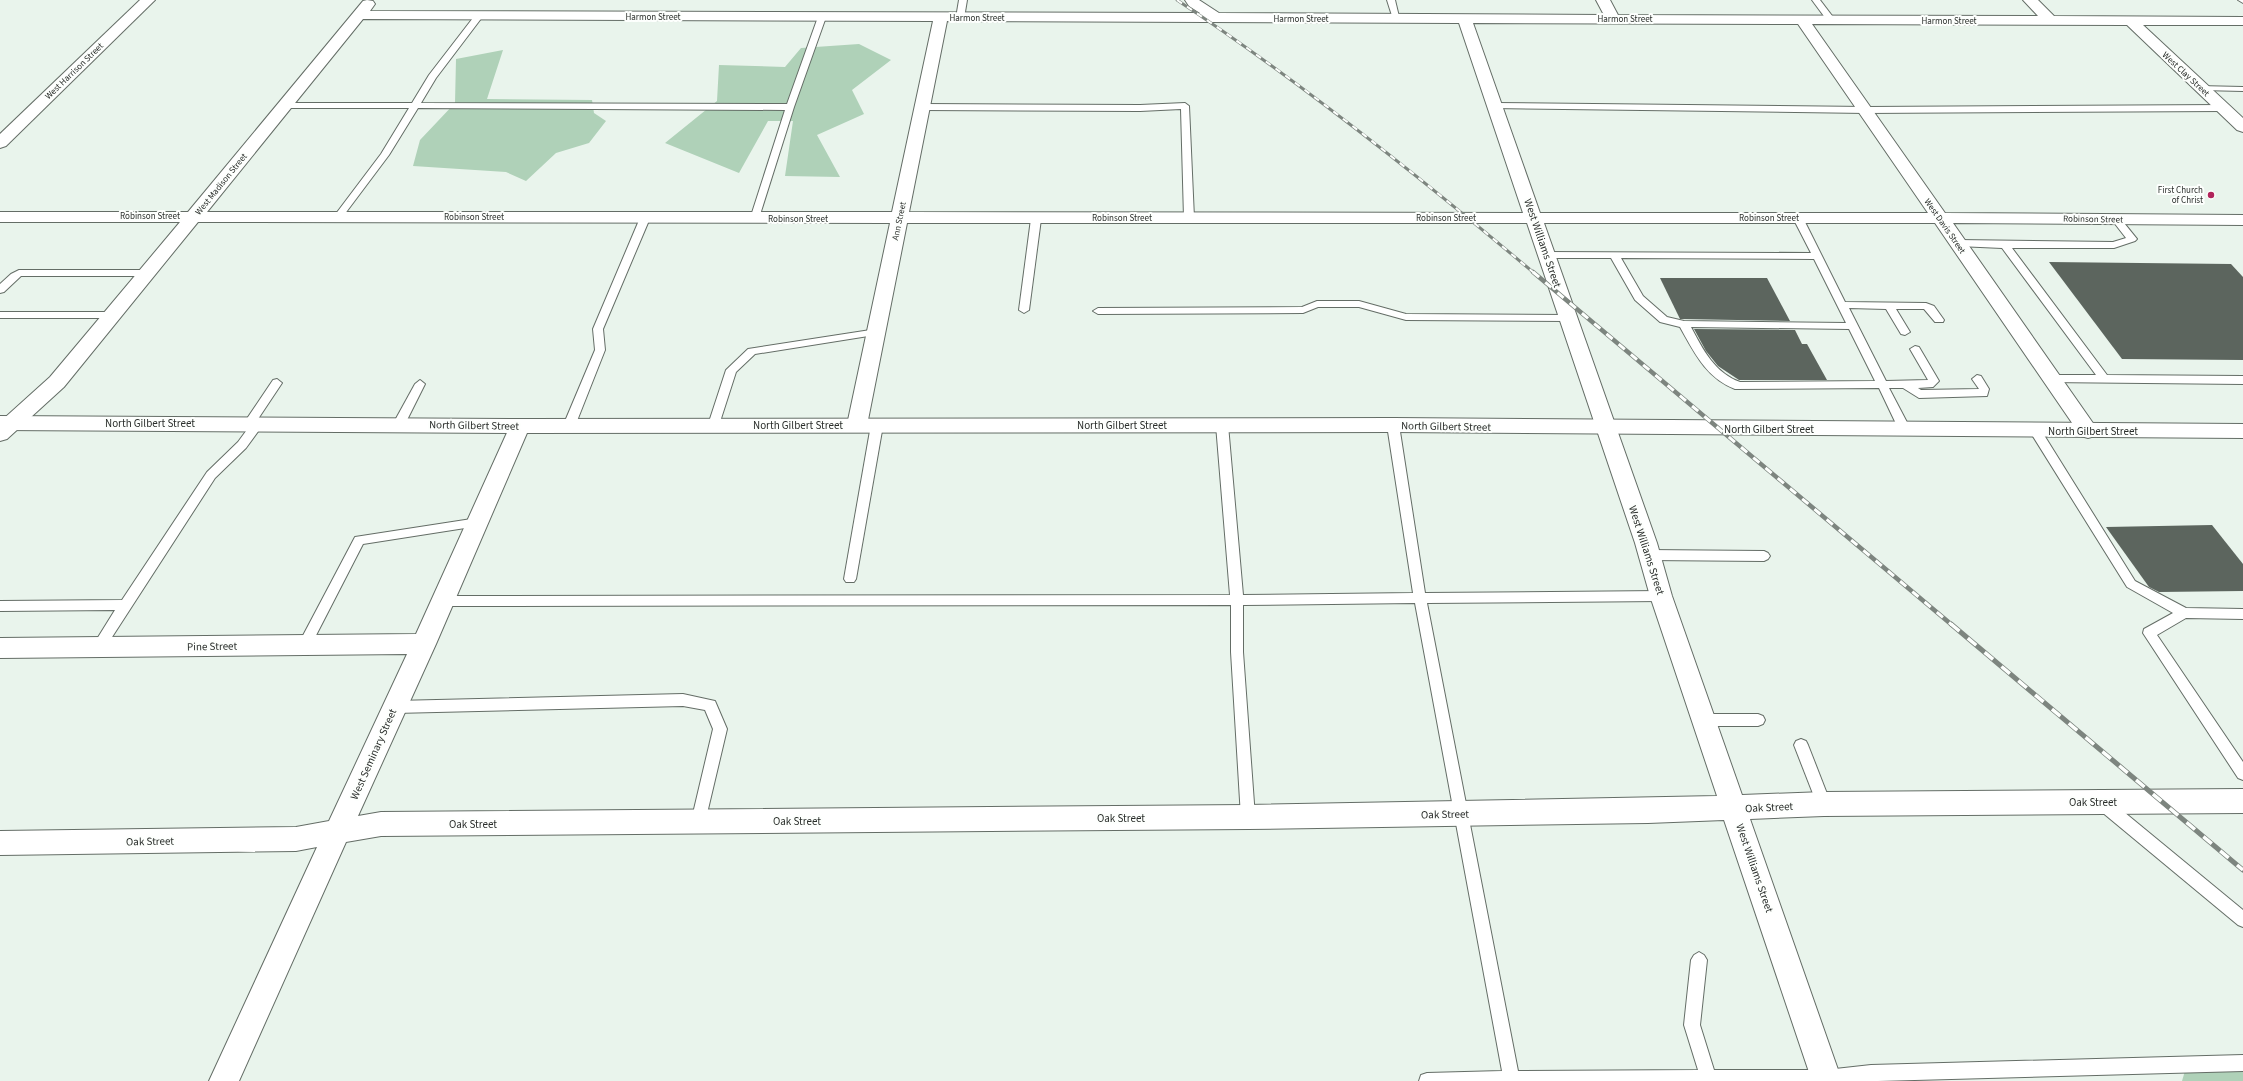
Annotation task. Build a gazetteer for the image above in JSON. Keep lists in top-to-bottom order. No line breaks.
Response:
{"streets":{"street":["Harmon Street","West Harrison Street","West Clay Street","West Madison Street","Robinson Street","Ann Street","West Davis Street","West Williams Street","North Gilbert Street","Pine Street","West Seminary Street","Oak Street"]},"crossings":[["Harmon Street","West Clay Street"],["Harmon Street","West Madison Street"],["Harmon Street","Ann Street"],["Harmon Street","West Davis Street"],["Harmon Street","West Williams Street"],["West Madison Street","Robinson Street"],["West Madison Street","North Gilbert Street"],["Robinson Street","Ann Street"],["Robinson Street","West Davis Street"],["Robinson Street","West Williams Street"],["Ann Street","North Gilbert Street"],["West Davis Street","North Gilbert Street"],["West Williams Street","North Gilbert Street"],["West Williams Street","Oak Street"],["North Gilbert Street","West Seminary Street"],["Pine Street","West Seminary Street"],["West Seminary Street","Oak Street"]],"places":["First Church of Christ"]}
